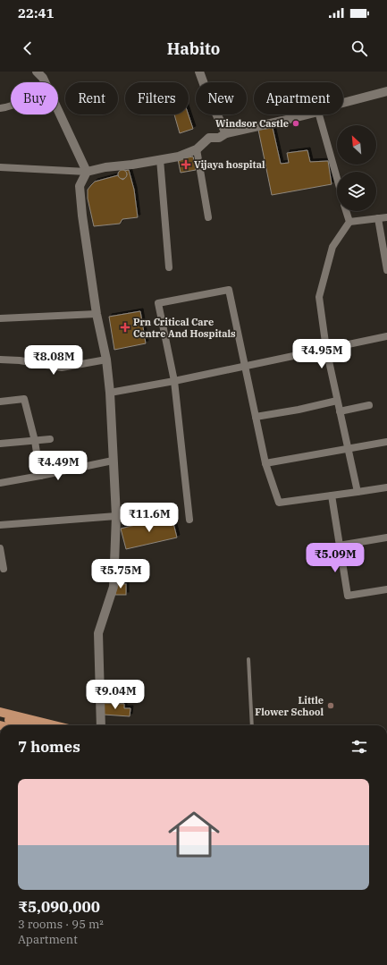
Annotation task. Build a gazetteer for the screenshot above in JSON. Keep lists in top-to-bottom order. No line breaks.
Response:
{"places":{"other":["Windsor Castle","Little Flower School"],"health":["Vijaya hospital","Prn Critical Care Centre And Hospitals"]},"north":"top left","page":{"status":"22:41","header":"Habito","chip":["Buy","Rent","Filters","New","Apartment"],"price":["₹4.95M","₹8.08M","₹4.49M","₹11.6M","₹5.09M","₹5.75M","₹9.04M"],"heading":"7 homes","list":[{"name":"₹5,090,000","note":"3 rooms · 95 m² · Apartment"}]}}
